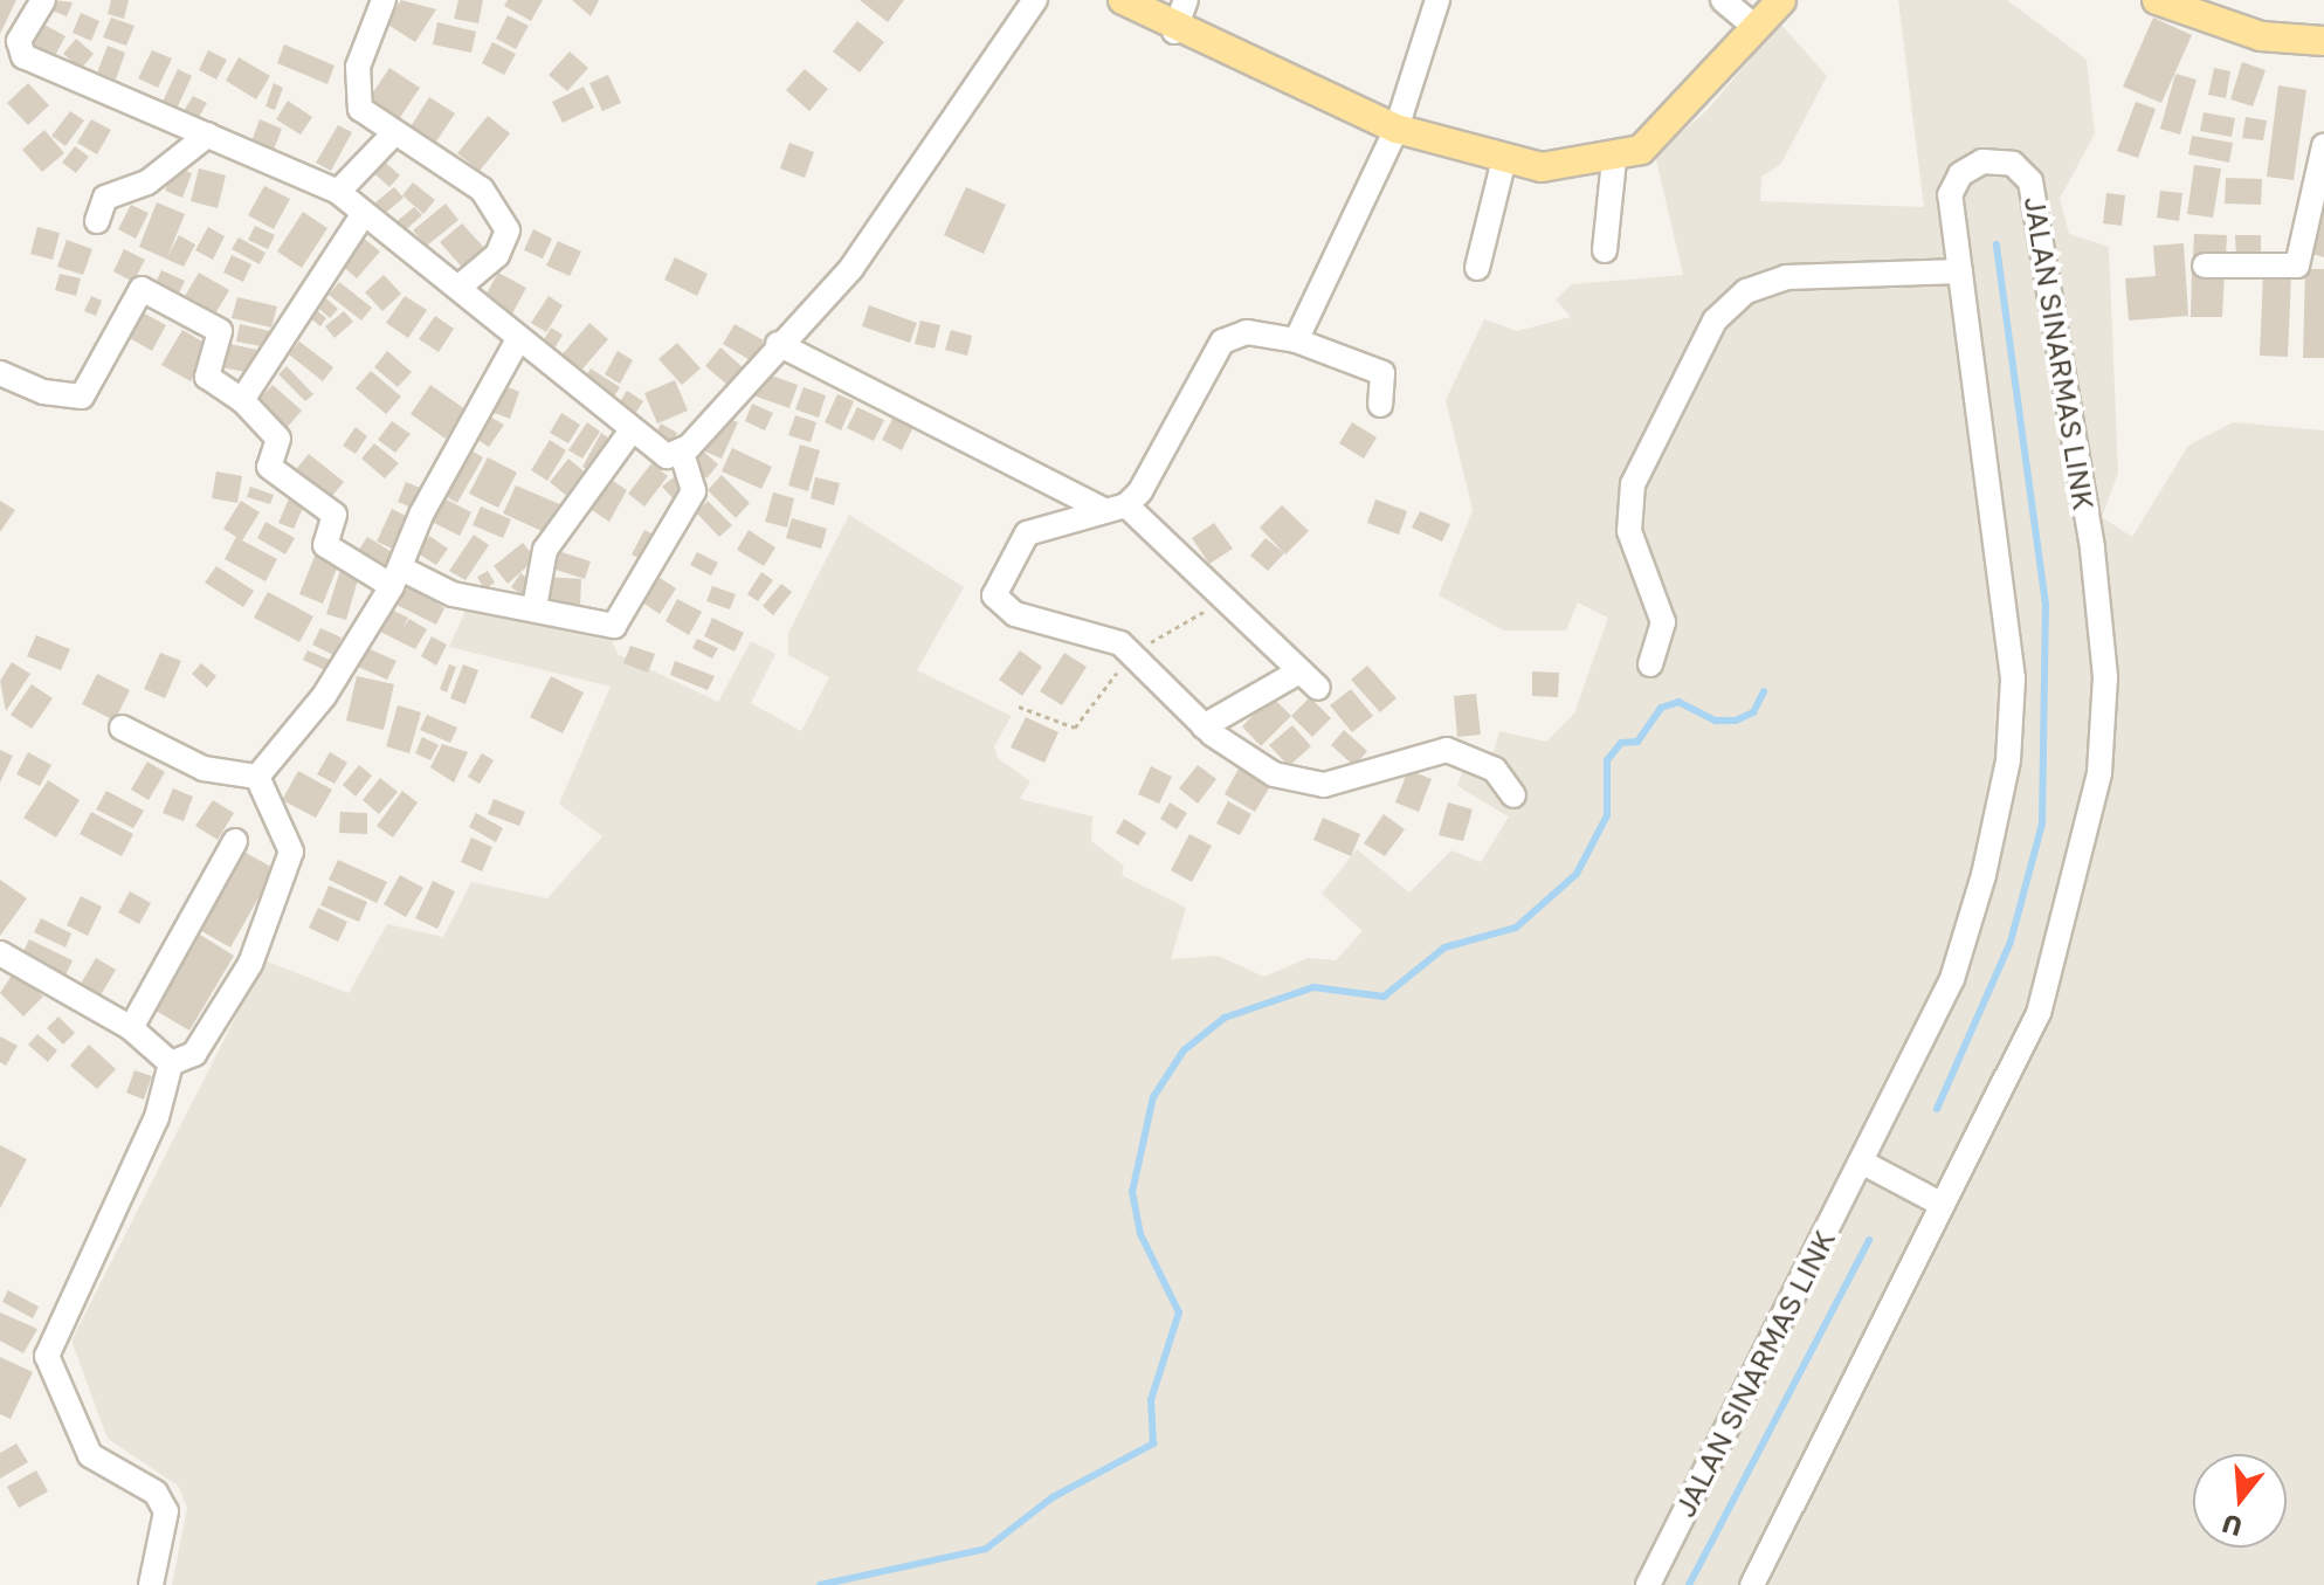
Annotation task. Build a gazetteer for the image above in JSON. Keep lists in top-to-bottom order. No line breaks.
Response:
{"streets":{"street":["JALAN SINARMAS LINK"]},"north":"bottom"}
